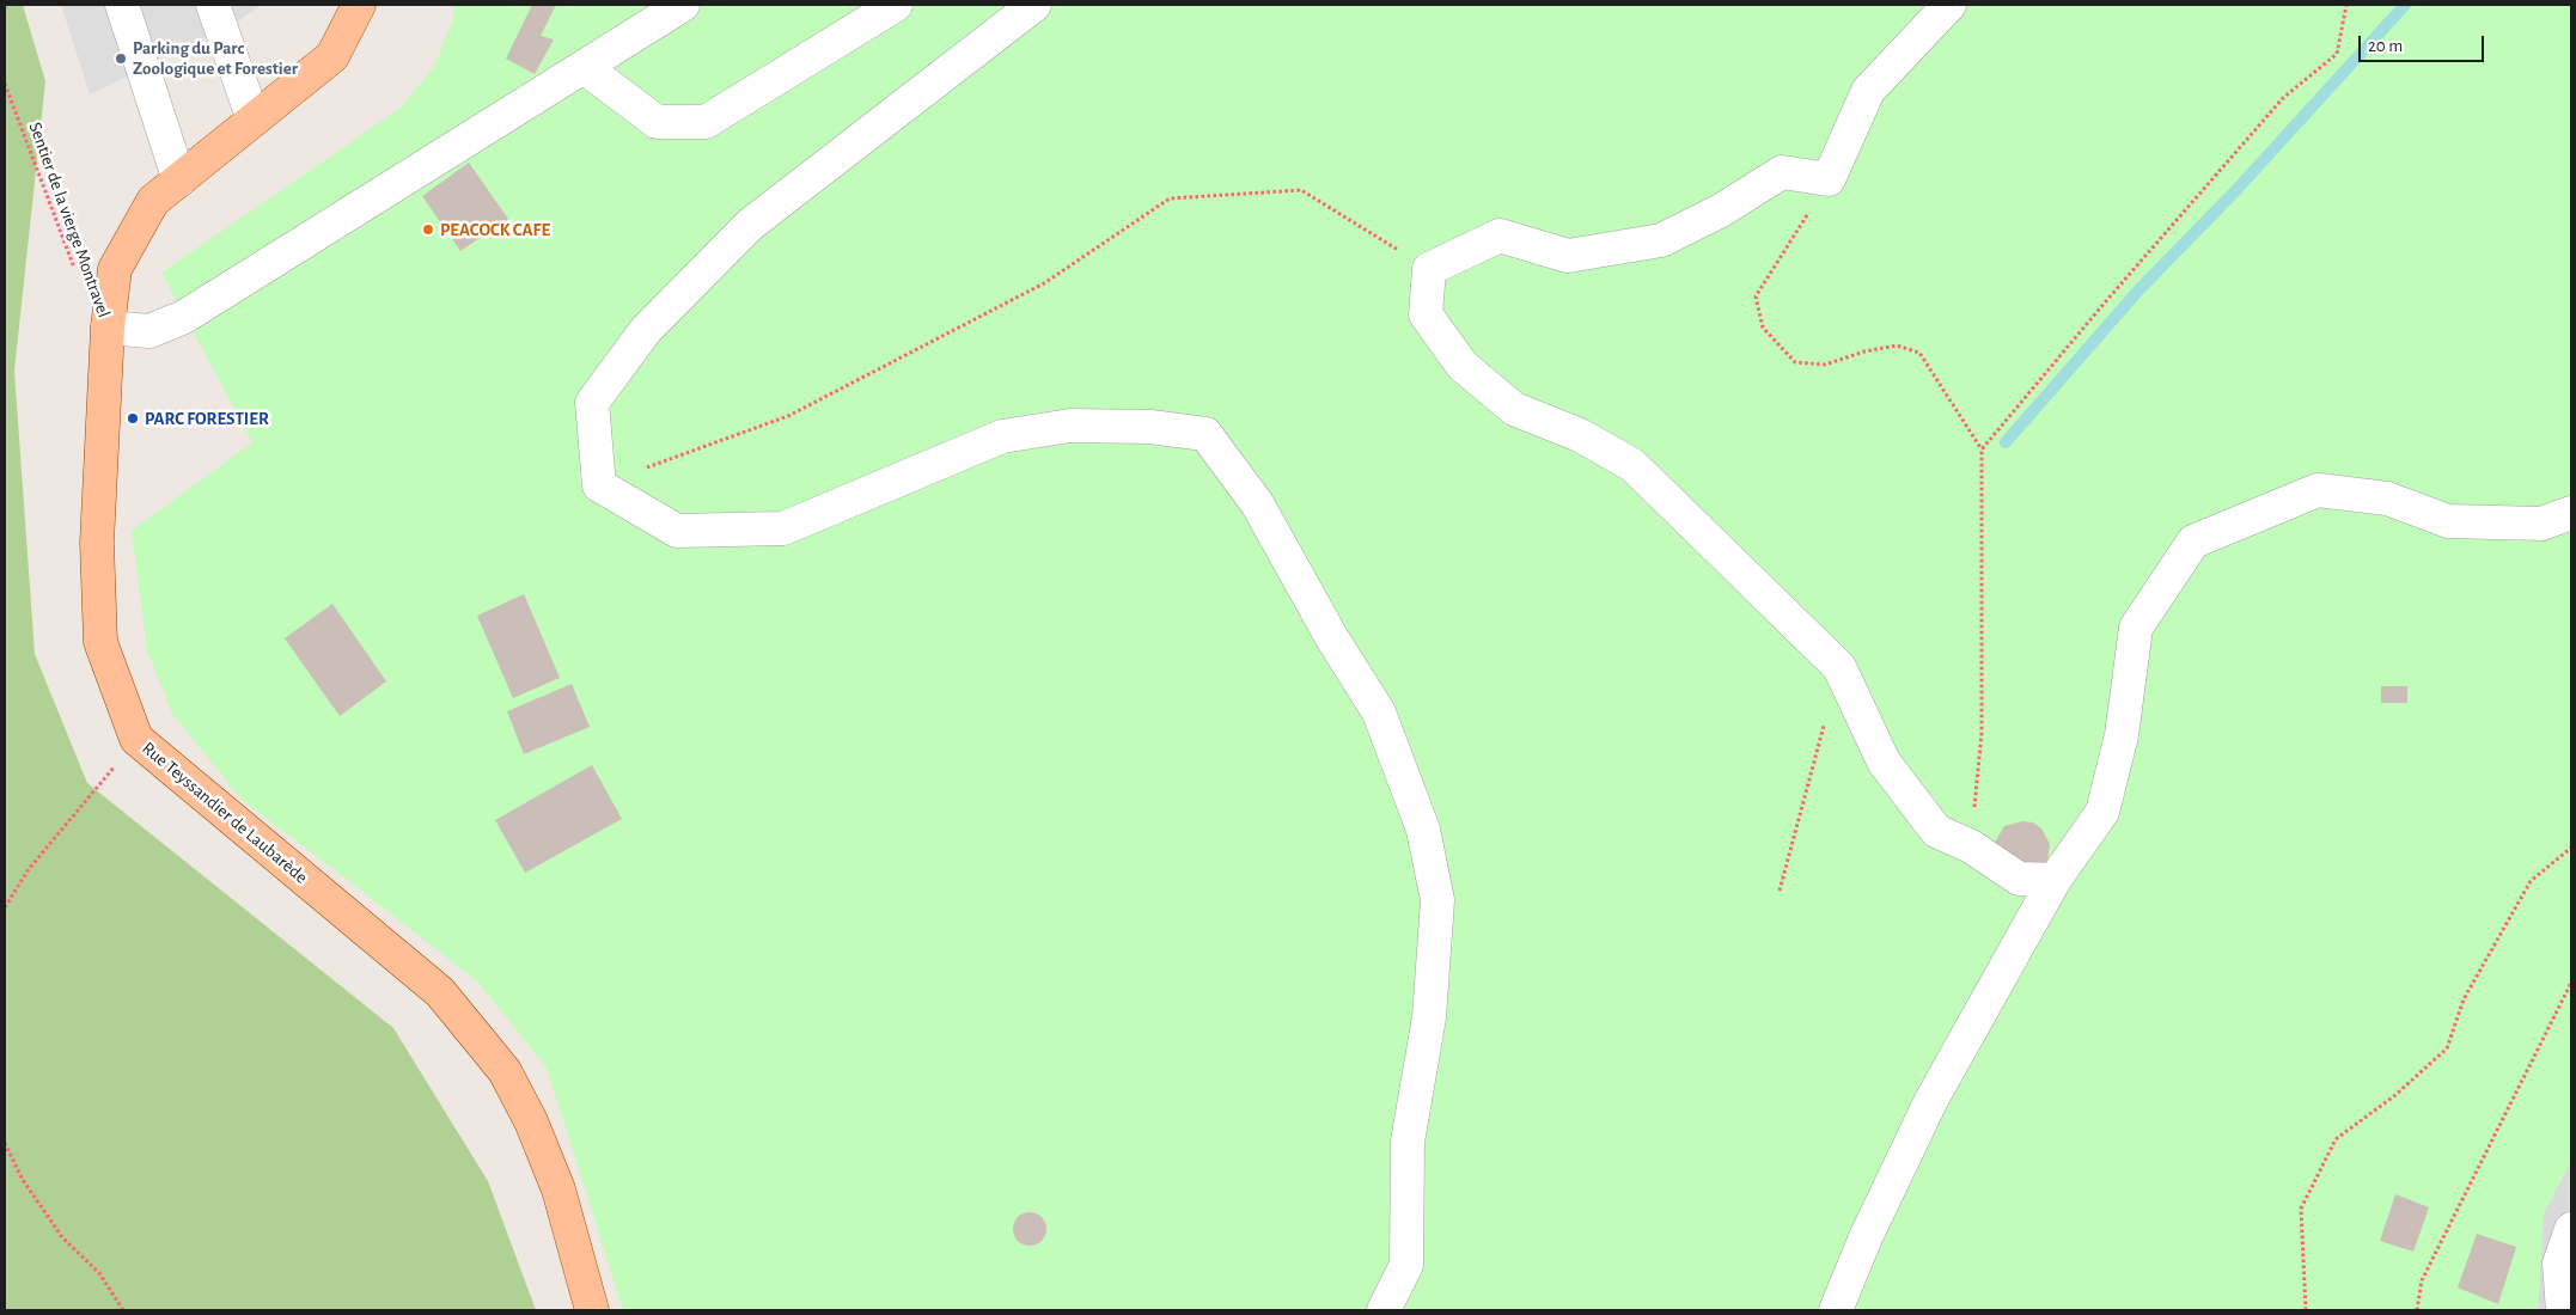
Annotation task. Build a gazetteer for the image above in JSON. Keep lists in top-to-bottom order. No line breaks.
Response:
{"streets":{"main road":["Rue Teyssandier de Laubarède"],"path":["Sentier de la vierge Montravel"]},"places":["Parking du Parc Zoologique et Forestier","PEACOCK CAFE","PARC FORESTIER"],"scale_bar":"20 m"}
